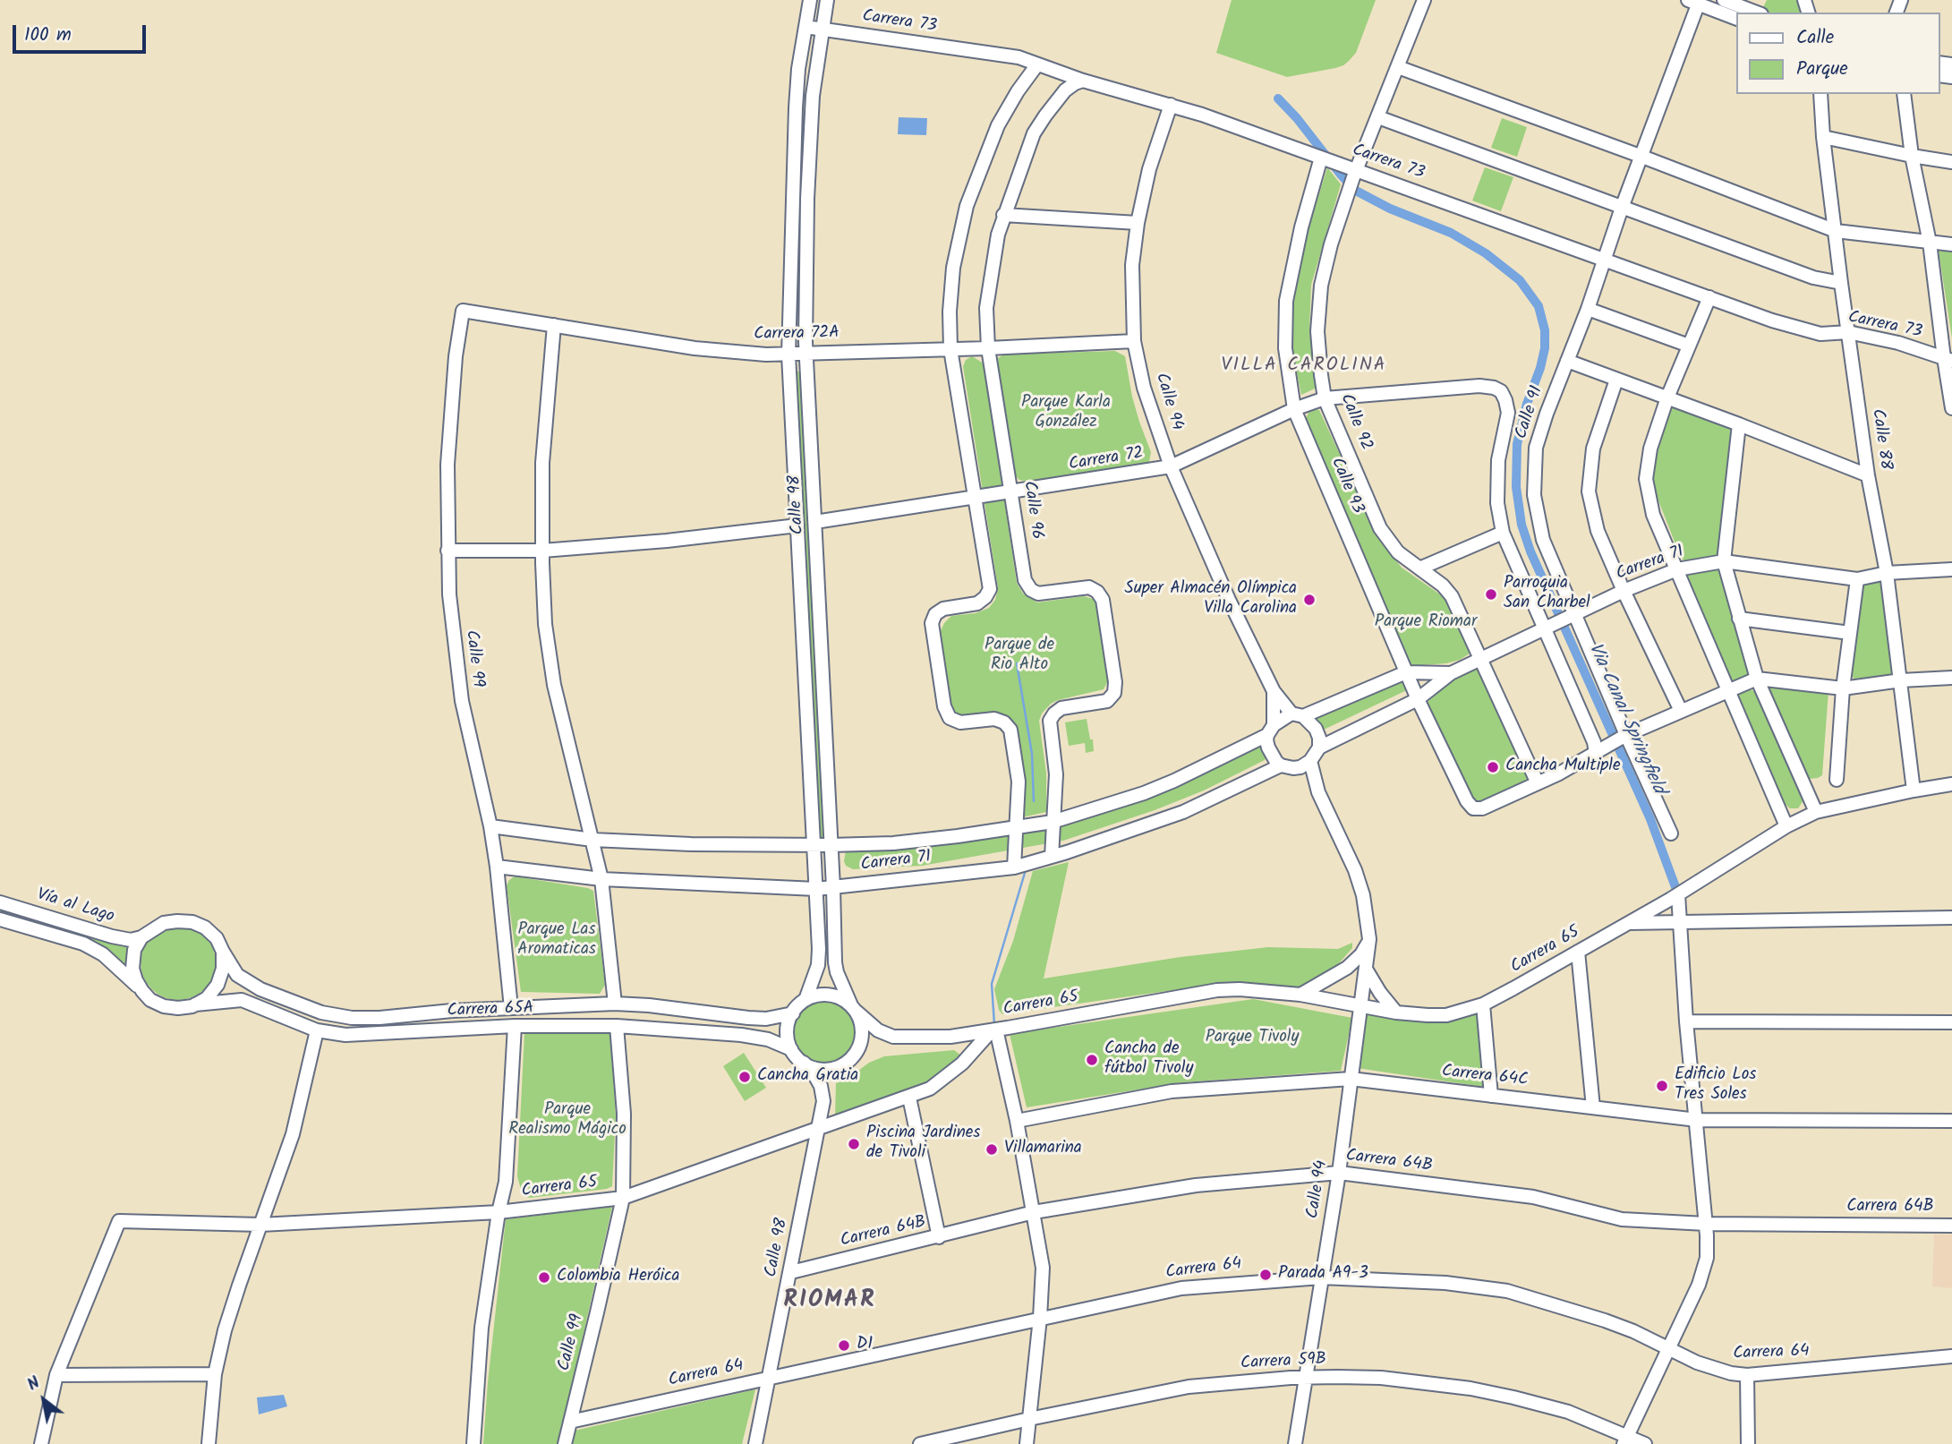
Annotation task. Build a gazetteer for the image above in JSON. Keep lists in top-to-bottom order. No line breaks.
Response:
{"streets":{"street":["Carrera 73","Carrera 72A","Calle 94","Calle 91","Calle 92","Calle 88","Carrera 72","Calle 93","Calle 98","Calle 96","Carrera 71","Calle 99","Vía al Lago","Carrera 65","Carrera 65A","Carrera 64C","Carrera 64B","Carrera 64","Carrera 59B"]},"crossings":[["Carrera 73","Calle 94"],["Carrera 73","Calle 91"],["Carrera 73","Calle 92"],["Carrera 73","Calle 88"],["Carrera 73","Calle 93"],["Carrera 73","Calle 98"],["Carrera 73","Calle 96"],["Carrera 72A","Calle 94"],["Carrera 72A","Calle 98"],["Carrera 72A","Calle 96"],["Carrera 72A","Calle 99"],["Calle 94","Carrera 72"],["Calle 94","Carrera 71"],["Calle 94","Carrera 65"],["Calle 94","Carrera 64C"],["Calle 94","Carrera 64B"],["Calle 94","Carrera 64"],["Calle 94","Carrera 59B"],["Calle 91","Carrera 71"],["Calle 92","Carrera 72"],["Calle 92","Calle 93"],["Calle 92","Carrera 71"],["Calle 88","Carrera 71"],["Calle 88","Carrera 65"],["Carrera 72","Calle 93"],["Carrera 72","Calle 98"],["Carrera 72","Calle 96"],["Calle 93","Carrera 71"],["Calle 98","Carrera 71"],["Calle 98","Carrera 65"],["Calle 98","Carrera 65A"],["Calle 98","Carrera 64B"],["Calle 98","Carrera 64"],["Calle 96","Carrera 71"],["Carrera 71","Calle 99"],["Calle 99","Carrera 65"],["Calle 99","Carrera 65A"],["Calle 99","Carrera 64"],["Vía al Lago","Carrera 65A"]],"districts":["VILLA CAROLINA","RIOMAR"],"water":["Via Canal Springfield"],"parks":["Parque Karla González","Parque Riomar","Parque de Rio Alto","Parque Las Aromaticas","Parque Tivoly","Parque Realismo Mágico"],"places":["Parroquia San Charbel","Super Almacén Olímpica Villa Carolina","Cancha Multiple","Cancha de fútbol Tivoly","Cancha Gratia","Edificio Los Tres Soles","Piscina Jardines de Tivoli","Villamarina","Parada A9-3","Colombia Heróica","D1"],"legend":["Calle","Parque"],"scale_bar":"100 m","north":"top left"}
